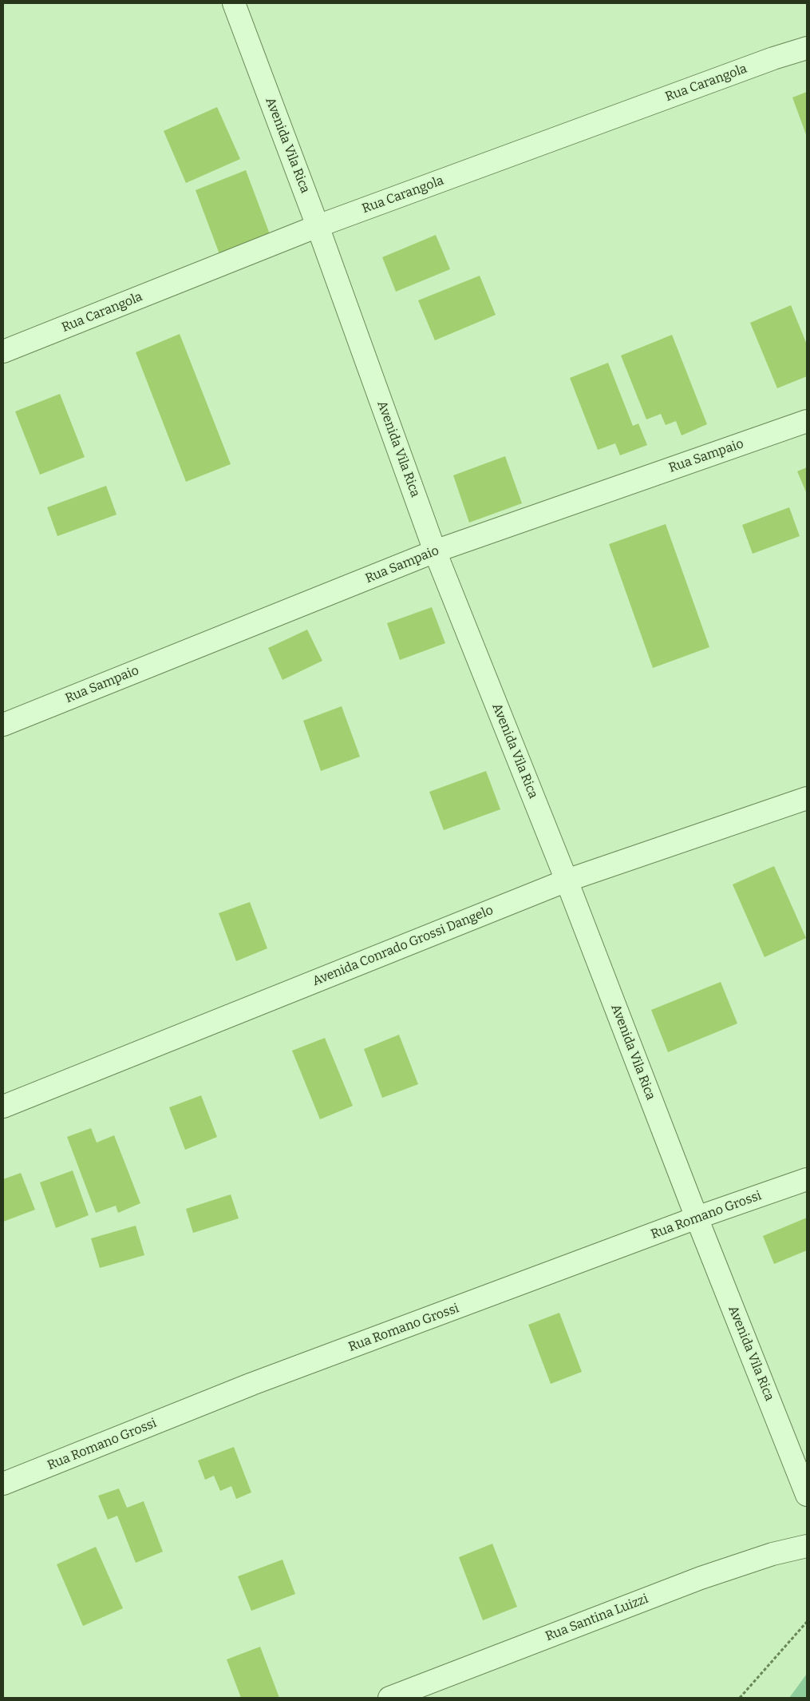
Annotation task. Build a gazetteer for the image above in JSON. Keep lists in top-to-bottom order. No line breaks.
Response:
{"streets":{"street":["Rua Carangola","Avenida Vila Rica","Rua Sampaio","Avenida Conrado Grossi Dangelo","Rua Romano Grossi","Rua Santina Luizzi"]},"crossings":[["Rua Carangola","Avenida Vila Rica"],["Avenida Vila Rica","Rua Sampaio"],["Avenida Vila Rica","Avenida Conrado Grossi Dangelo"],["Avenida Vila Rica","Rua Romano Grossi"]]}
